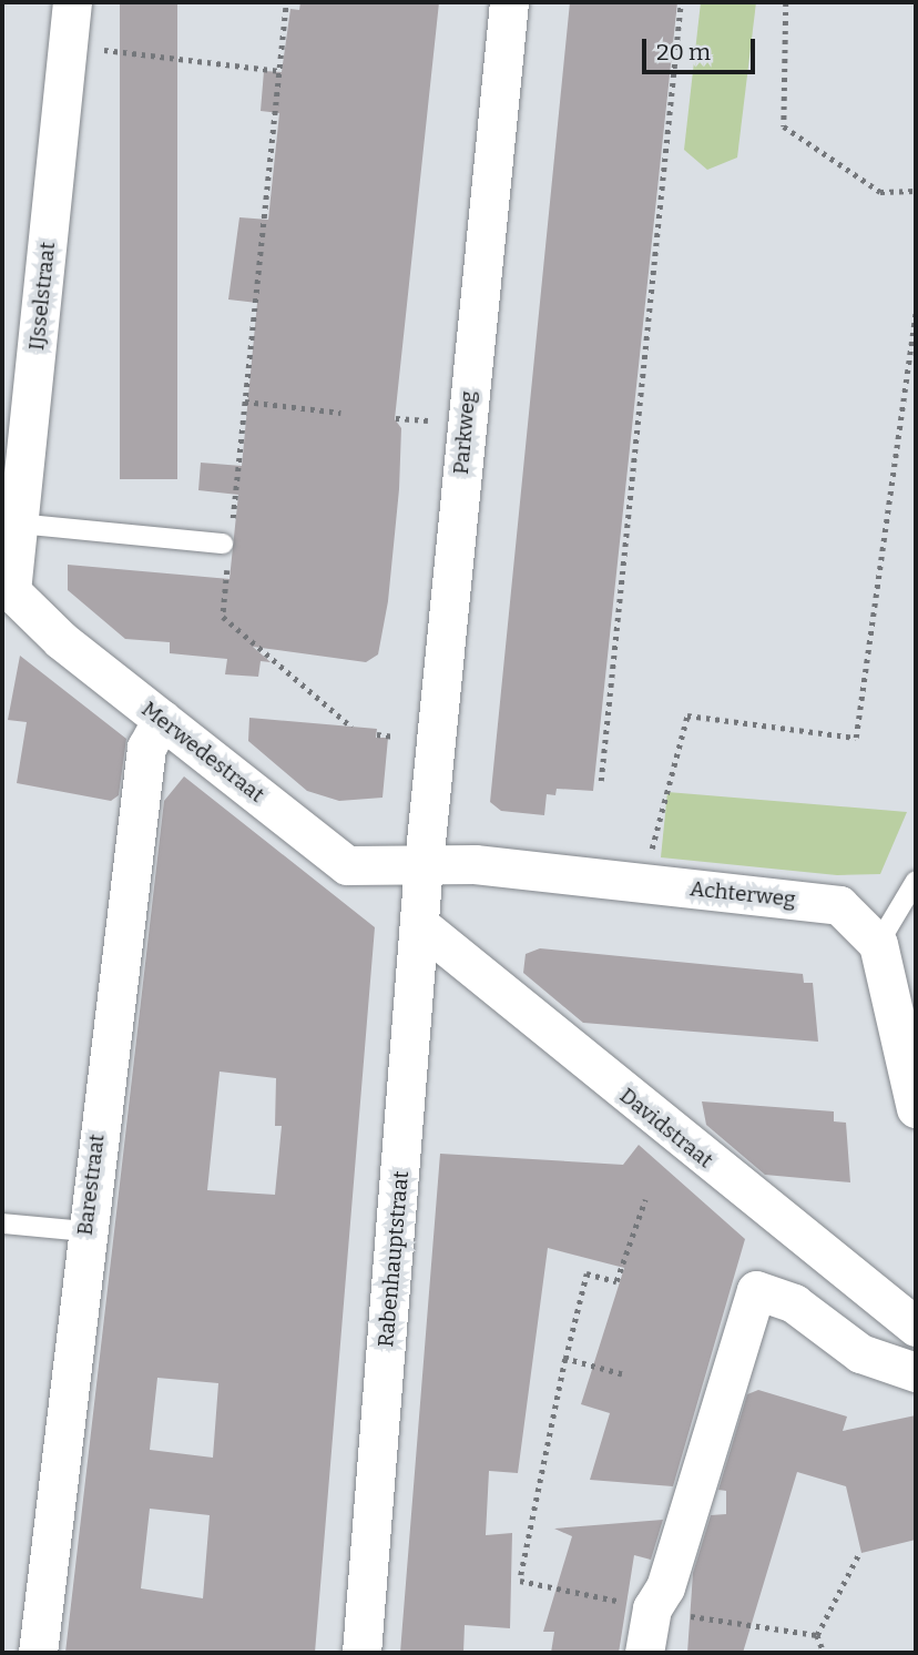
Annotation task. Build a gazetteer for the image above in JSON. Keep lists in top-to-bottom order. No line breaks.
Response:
{"streets":{"street":["IJsselstraat","Parkweg","Merwedestraat","Achterweg","Davidstraat","Barestraat","Rabenhauptstraat"]},"crossings":[["IJsselstraat","Merwedestraat"],["Parkweg","Merwedestraat"],["Parkweg","Achterweg"],["Parkweg","Rabenhauptstraat"],["Merwedestraat","Achterweg"],["Merwedestraat","Barestraat"],["Merwedestraat","Rabenhauptstraat"],["Achterweg","Rabenhauptstraat"],["Davidstraat","Rabenhauptstraat"]],"scale_bar":"20 m"}
